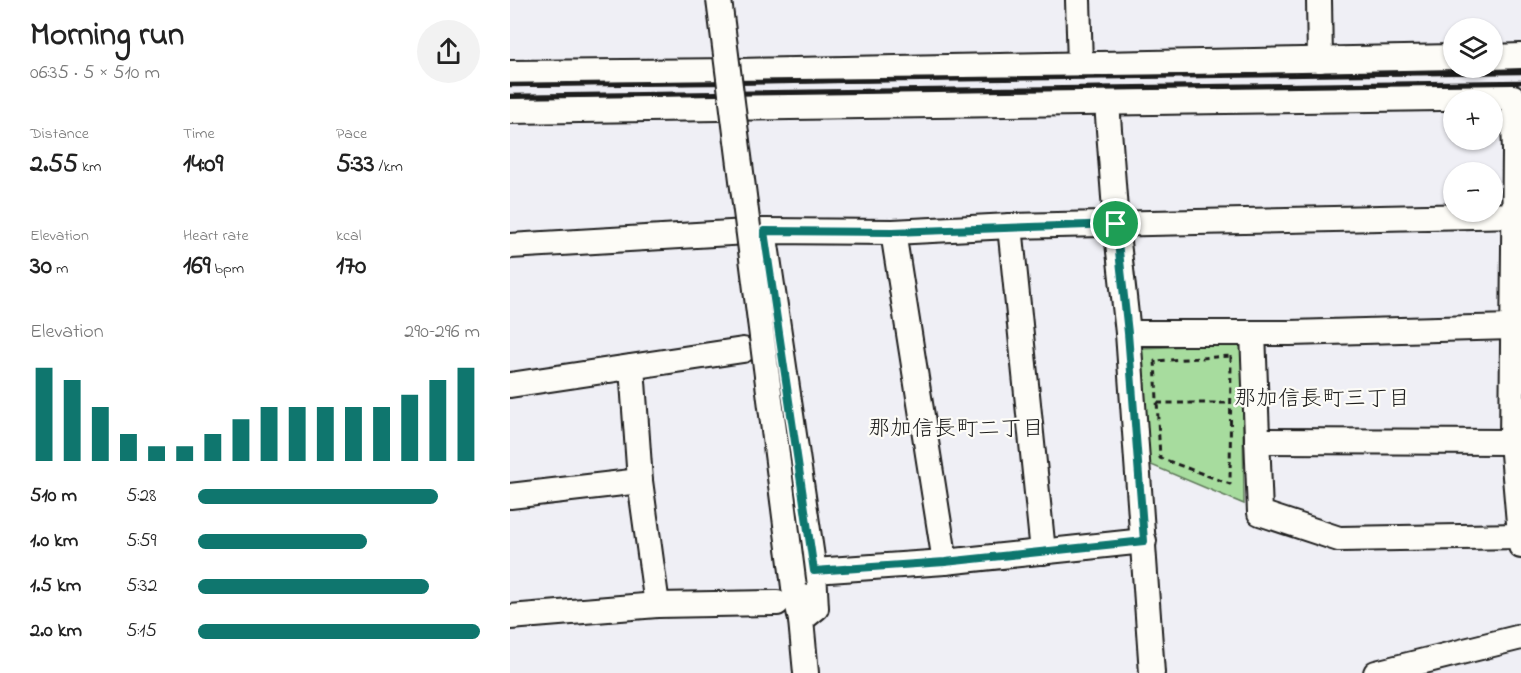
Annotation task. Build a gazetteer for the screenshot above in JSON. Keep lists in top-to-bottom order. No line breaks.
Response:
{"districts":["那加信長町三丁目","那加信長町二丁目"],"page":{"heading":["Morning run","06:35 · 5 × 510 m"],"map_buttons":["+","−"],"stats":[["Distance","2.55 km"],["Time","14:09"],["Pace","5:33 /km"],["Elevation","30 m"],["Heart rate","169 bpm"],["kcal","170"]],"chart":["Elevation","290–296 m"],"list":[{"name":"510 m","note":"5:28"},{"name":"1.0 km","note":"5:59"},{"name":"1.5 km","note":"5:32"},{"name":"2.0 km","note":"5:15"}]}}
